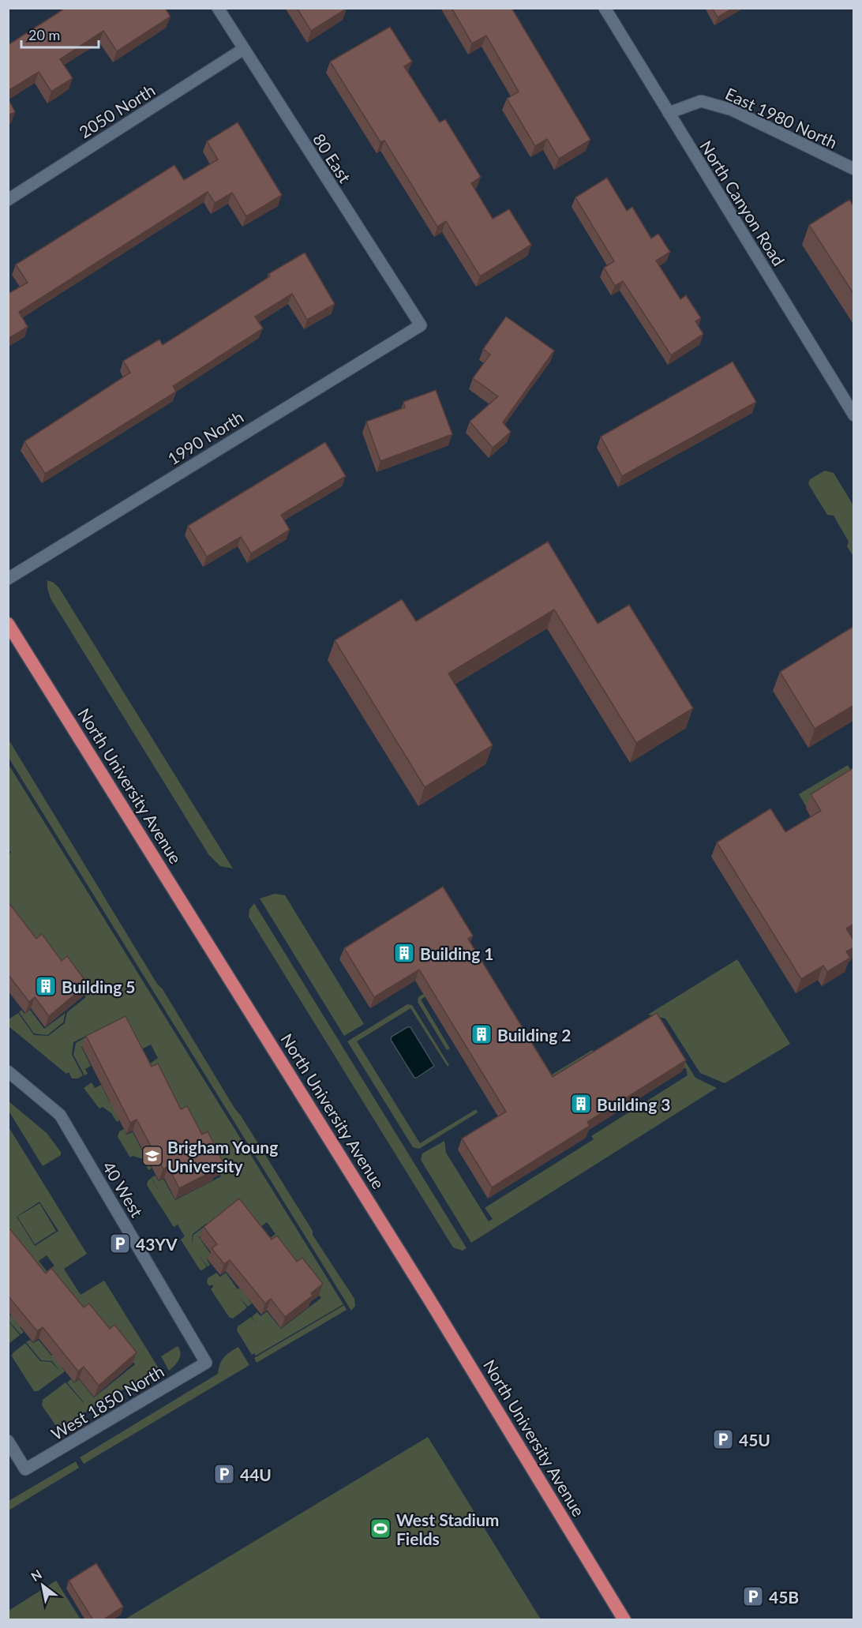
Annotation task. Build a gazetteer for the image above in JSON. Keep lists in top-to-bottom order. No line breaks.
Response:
{"streets":{"highway":["North University Avenue"],"street":["2050 North","East 1980 North","80 East","North Canyon Road","1990 North","40 West","West 1850 North"]},"crossings":[["2050 North","80 East"],["East 1980 North","North Canyon Road"],["80 East","1990 North"],["40 West","West 1850 North"]],"places":{"building":["Building 1","Building 5","Building 2","Building 3"],"school or university":["Brigham Young University"],"parking":["43YV","45U","44U","45B"],"sports":["West Stadium Fields"]},"scale_bar":"20 m","north":"top left"}
